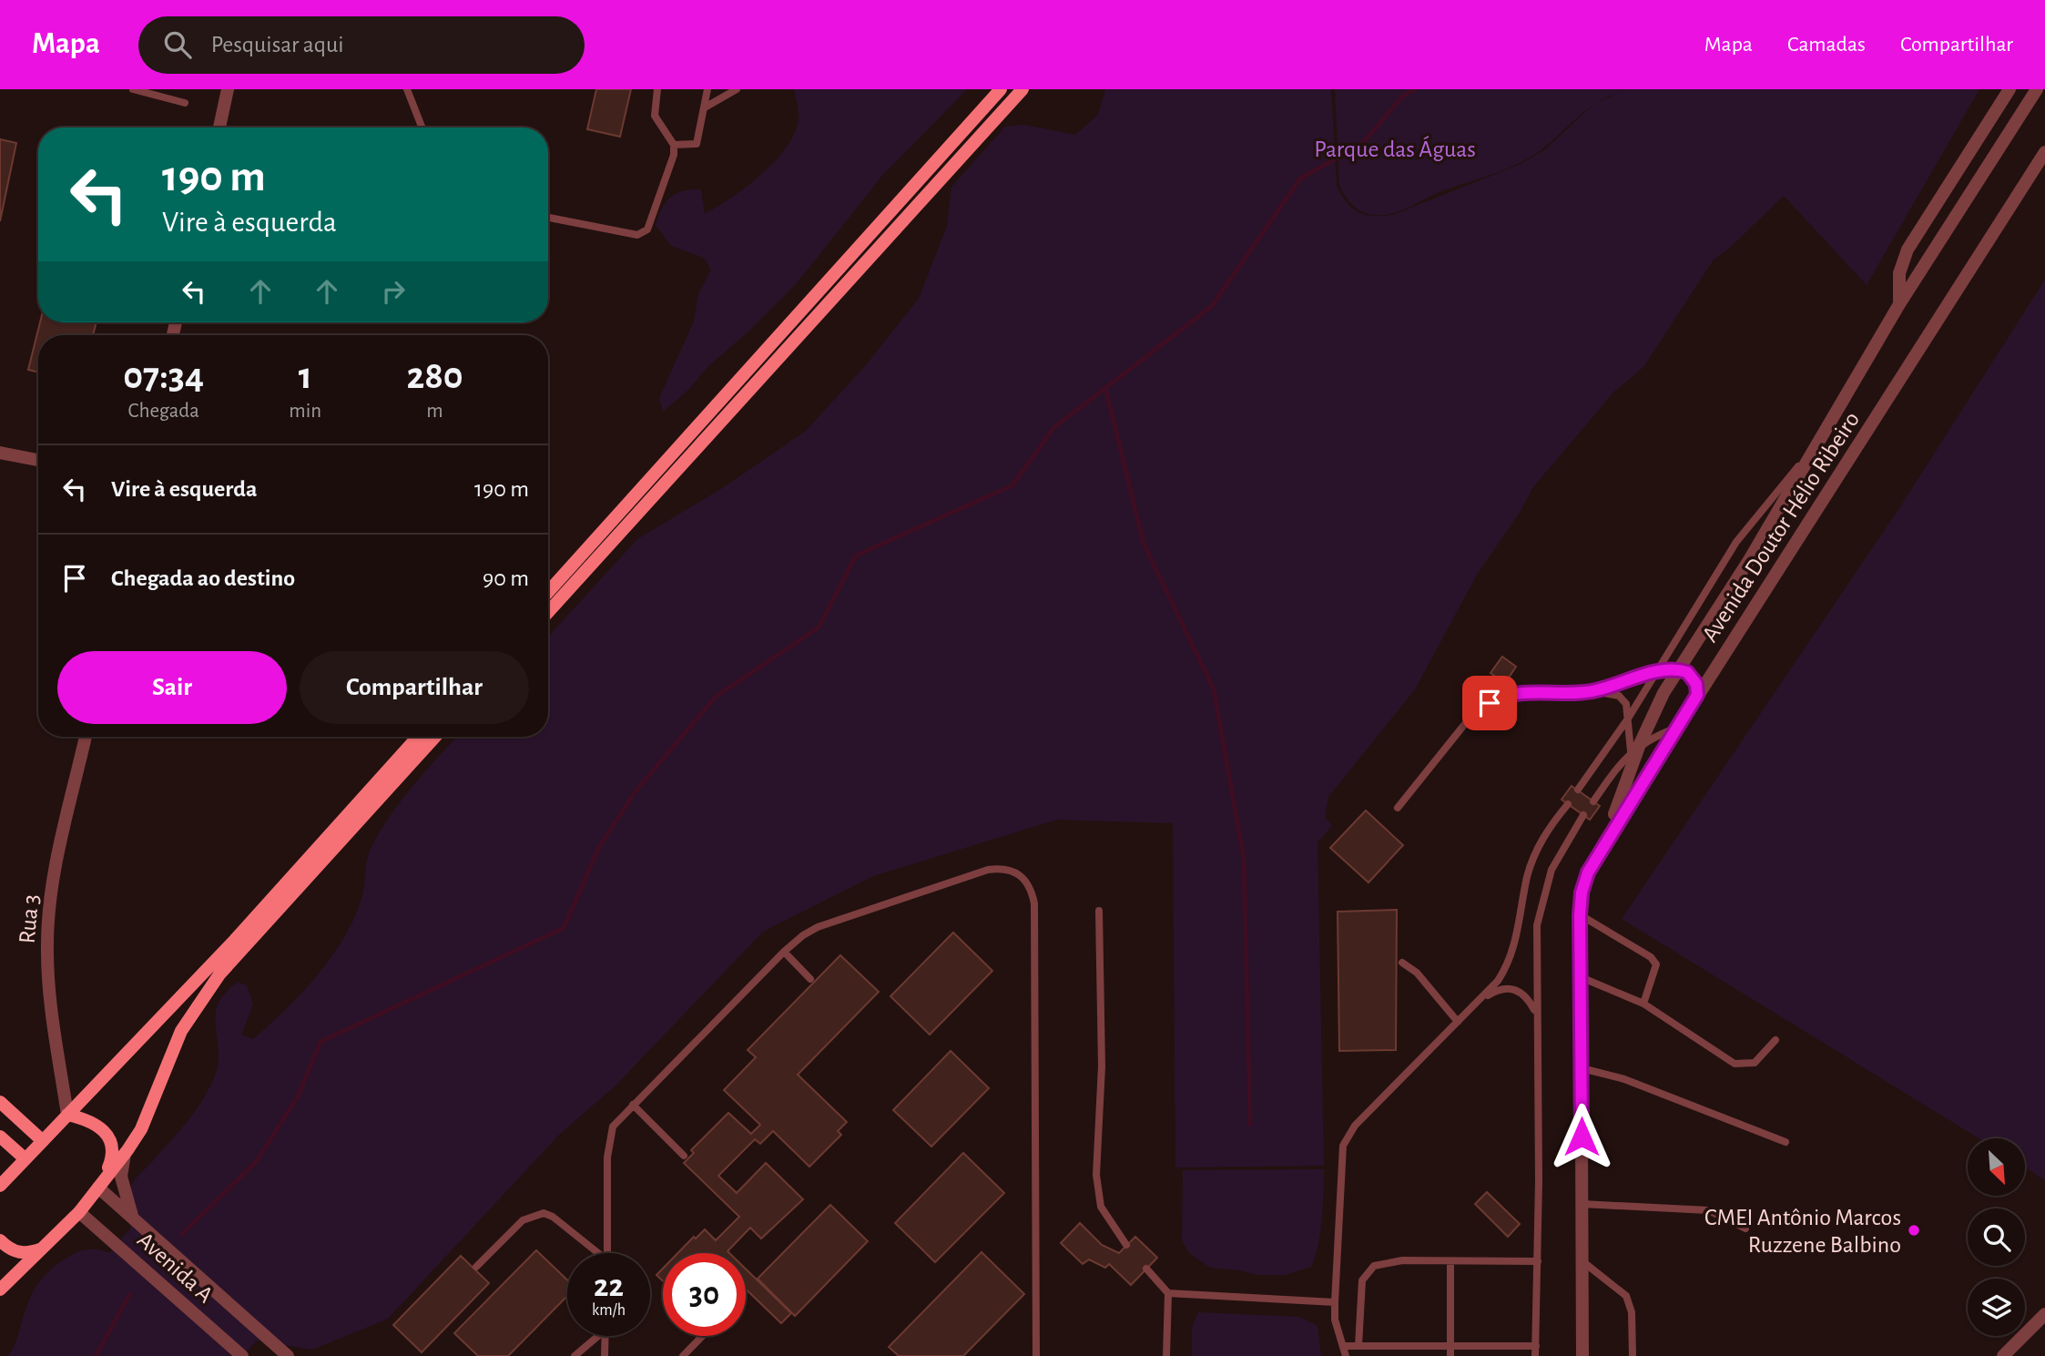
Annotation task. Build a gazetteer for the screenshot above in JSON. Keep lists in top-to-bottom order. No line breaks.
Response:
{"streets":{"street":["Avenida Doutor Hélio Ribeiro","Rua 3","Avenida A"]},"parks":["Parque das Águas"],"places":["CMEI Antônio Marcos Ruzzene Balbino"],"north":"bottom right","page":{"header":"Mapa","search":"Pesquisar aqui","nav":["Mapa","Camadas","Compartilhar"],"turn":["190 m","Vire à esquerda"],"eta":["07:34","Chegada","1","min","280","m"],"list":[{"name":"Vire à esquerda","value":"190 m"},{"name":"Chegada ao destino","value":"90 m"}],"buttons":["Sair","Compartilhar"],"speed":"22 km/h","limit":"30"}}
